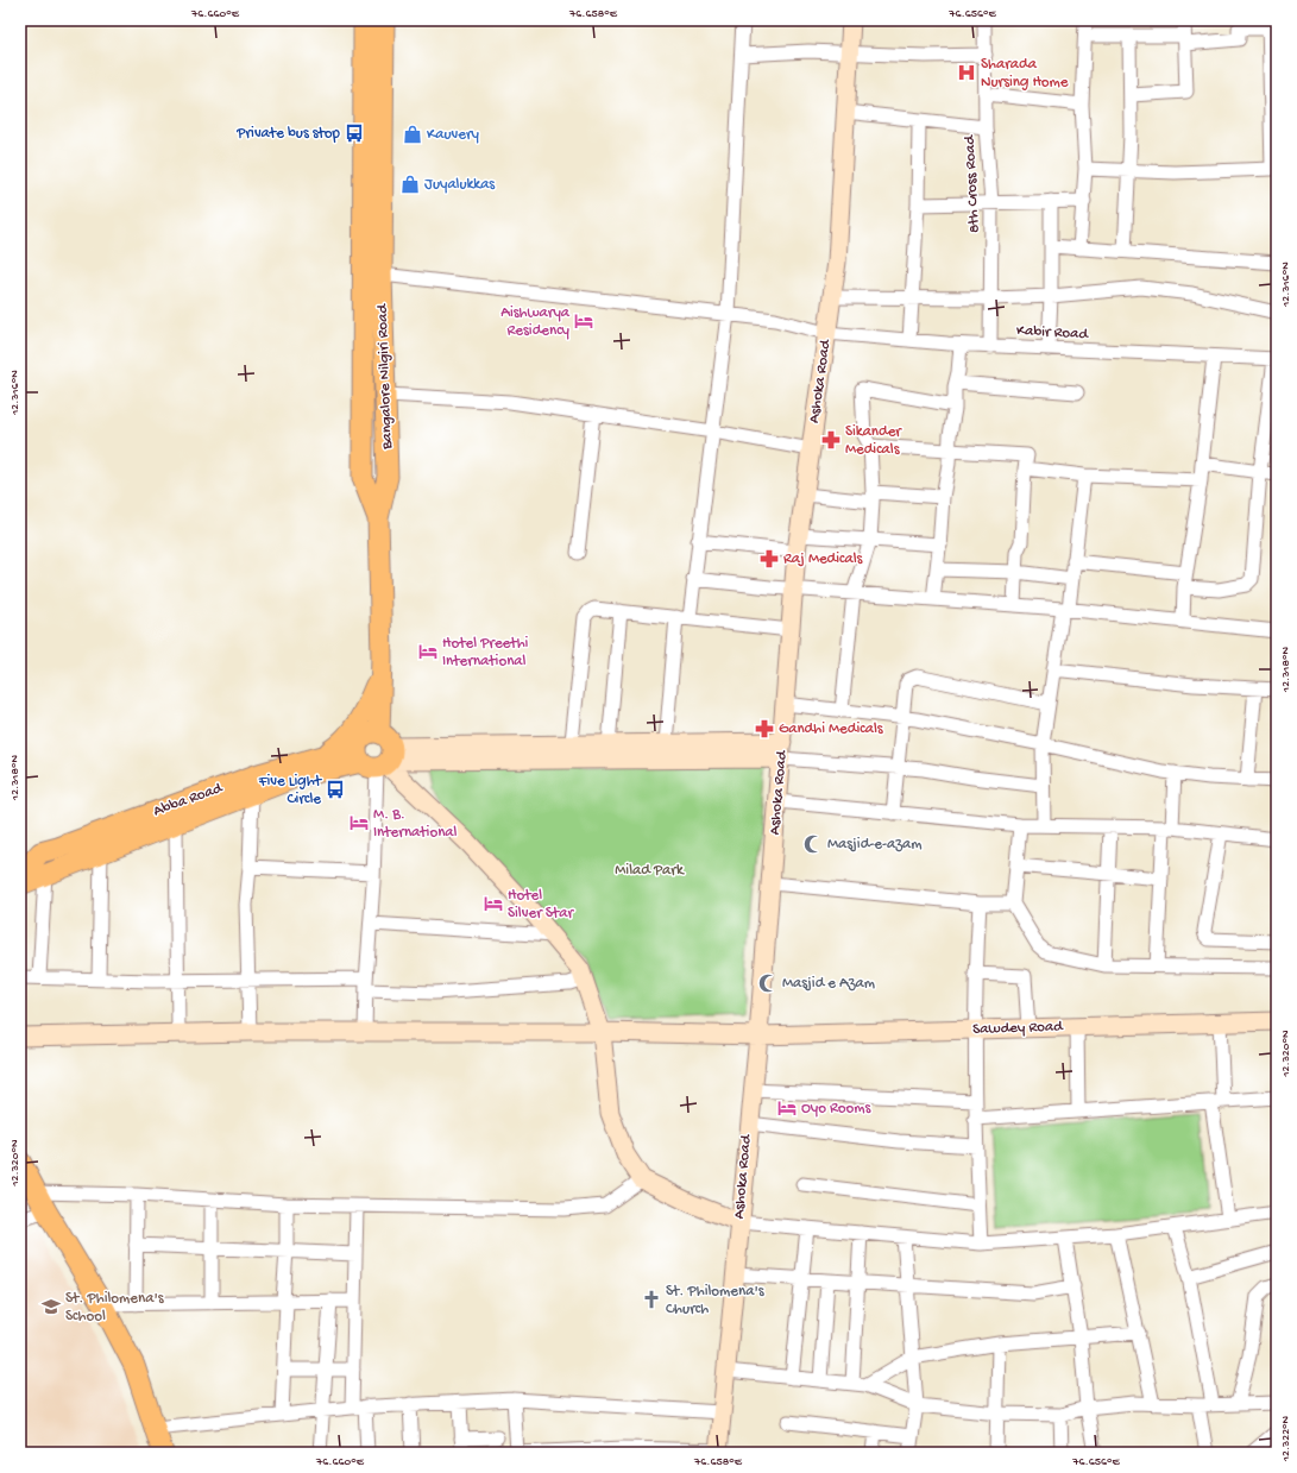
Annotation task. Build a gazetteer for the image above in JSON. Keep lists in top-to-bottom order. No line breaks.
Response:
{"streets":{"main road":["Bangalore Nilgiri Road","Abba Road"],"street":["8th Cross Road","Kabir Road","Ashoka Road","Sawdey Road"]},"crossings":[["8th Cross Road","Kabir Road"],["Kabir Road","Bangalore Nilgiri Road"],["Kabir Road","Ashoka Road"],["Bangalore Nilgiri Road","Abba Road"],["Ashoka Road","Sawdey Road"]],"parks":["Milad Park"],"places":{"hospital":["Sharada Nursing Home"],"bus stop":["Private bus stop","Five Light Circle"],"shop":["Kauvery","Juyalukkas"],"hotel":["Aishwarya Residency","Hotel Preethi International","M. B. International","Hotel Silver Star","Oyo Rooms"],"pharmacy":["Sikander Medicals","Raj Medicals","Gandhi Medicals"],"mosque":["Masjid-e-azam","Masjid e Azam"],"church":["St. Philomena's Church"],"school or university":["St. Philomena's School"]},"coordinates":["76.660°E","76.658°E","76.656°E","12.316°N","12.318°N","12.320°N","12.322°N"]}
